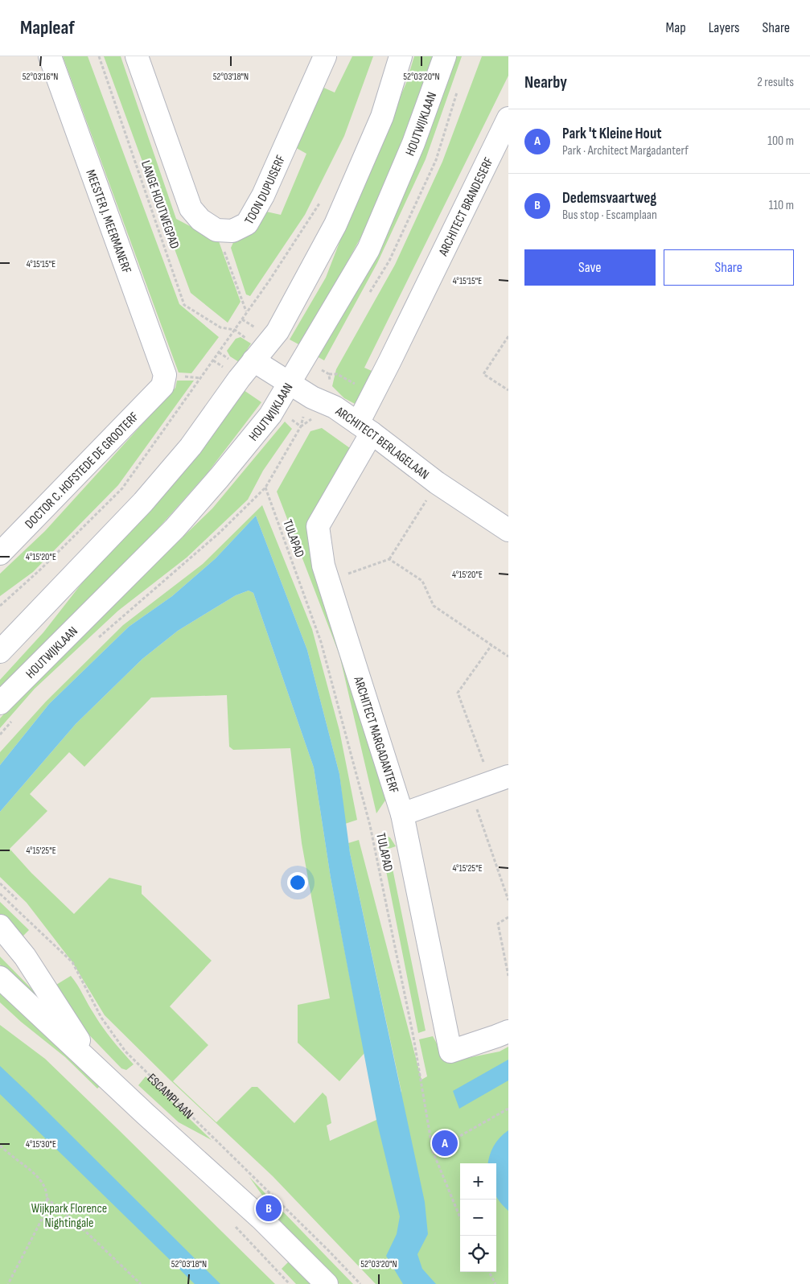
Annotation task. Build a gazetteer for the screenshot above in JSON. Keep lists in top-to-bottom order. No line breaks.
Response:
{"streets":{"street":["HOUTWIJKLAAN","TOON DUPUISERF","ARCHITECT BRANDESERF","MEESTER J. MEERMANERF","ARCHITECT BERLAGELAAN","DOCTOR C. HOFSTEDE DE GROOTERF","ARCHITECT MARGADANTERF"],"path":["LANGE HOUTWEGPAD","TULAPAD","ESCAMPLAAN"]},"crossings":[["HOUTWIJKLAAN","ARCHITECT BERLAGELAAN"],["HOUTWIJKLAAN","TULAPAD"],["ARCHITECT BRANDESERF","ARCHITECT BERLAGELAAN"],["ARCHITECT BRANDESERF","ARCHITECT MARGADANTERF"],["MEESTER J. MEERMANERF","DOCTOR C. HOFSTEDE DE GROOTERF"],["ARCHITECT BERLAGELAAN","ARCHITECT MARGADANTERF"]],"parks":["Wijkpark Florence Nightingale"],"page":{"header":"Mapleaf","nav":["Map","Layers","Share"],"heading":["Nearby","2 results"],"list":[{"mark":"A","name":"Park 't Kleine Hout","note":"Park · Architect Margadanterf","value":"100 m"},{"mark":"B","name":"Dedemsvaartweg","note":"Bus stop · Escamplaan","value":"110 m"}],"buttons":["Save","Share"],"pins":["A","B"],"map_buttons":["+","−"]},"coordinates":["52°03'16\"N","52°03'18\"N","52°03'20\"N","4°15'15\"E","4°15'20\"E","4°15'25\"E","4°15'30\"E"]}
